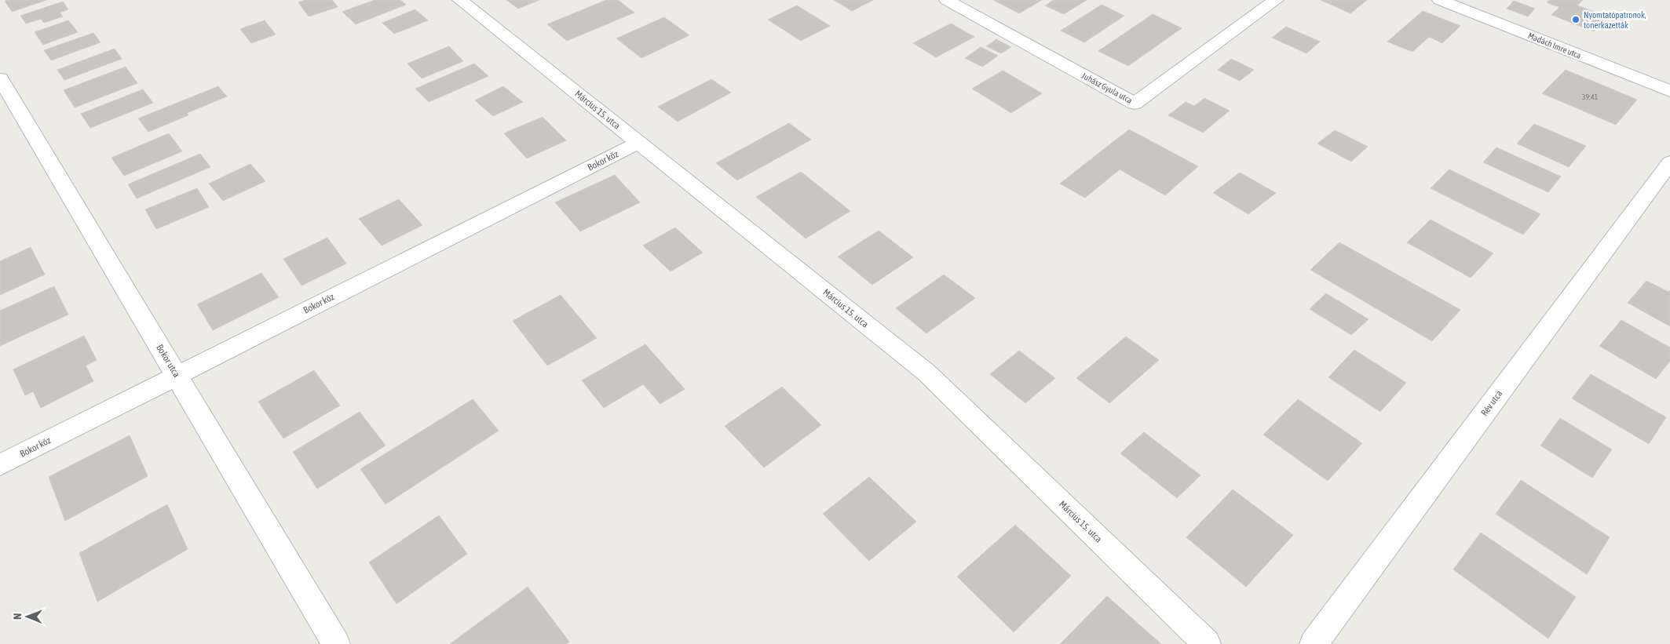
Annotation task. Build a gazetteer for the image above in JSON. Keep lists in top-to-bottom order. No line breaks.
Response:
{"streets":{"street":["Madách Imre utca","Juhász Gyula utca","Március 15. utca","Bokor köz","Bokor utca","Rév utca"]},"crossings":[["Március 15. utca","Bokor köz"],["Bokor köz","Bokor utca"]],"places":["Nyomtatópatronok, tonerkazetták"],"house_numbers":["39;41"],"north":"left"}
